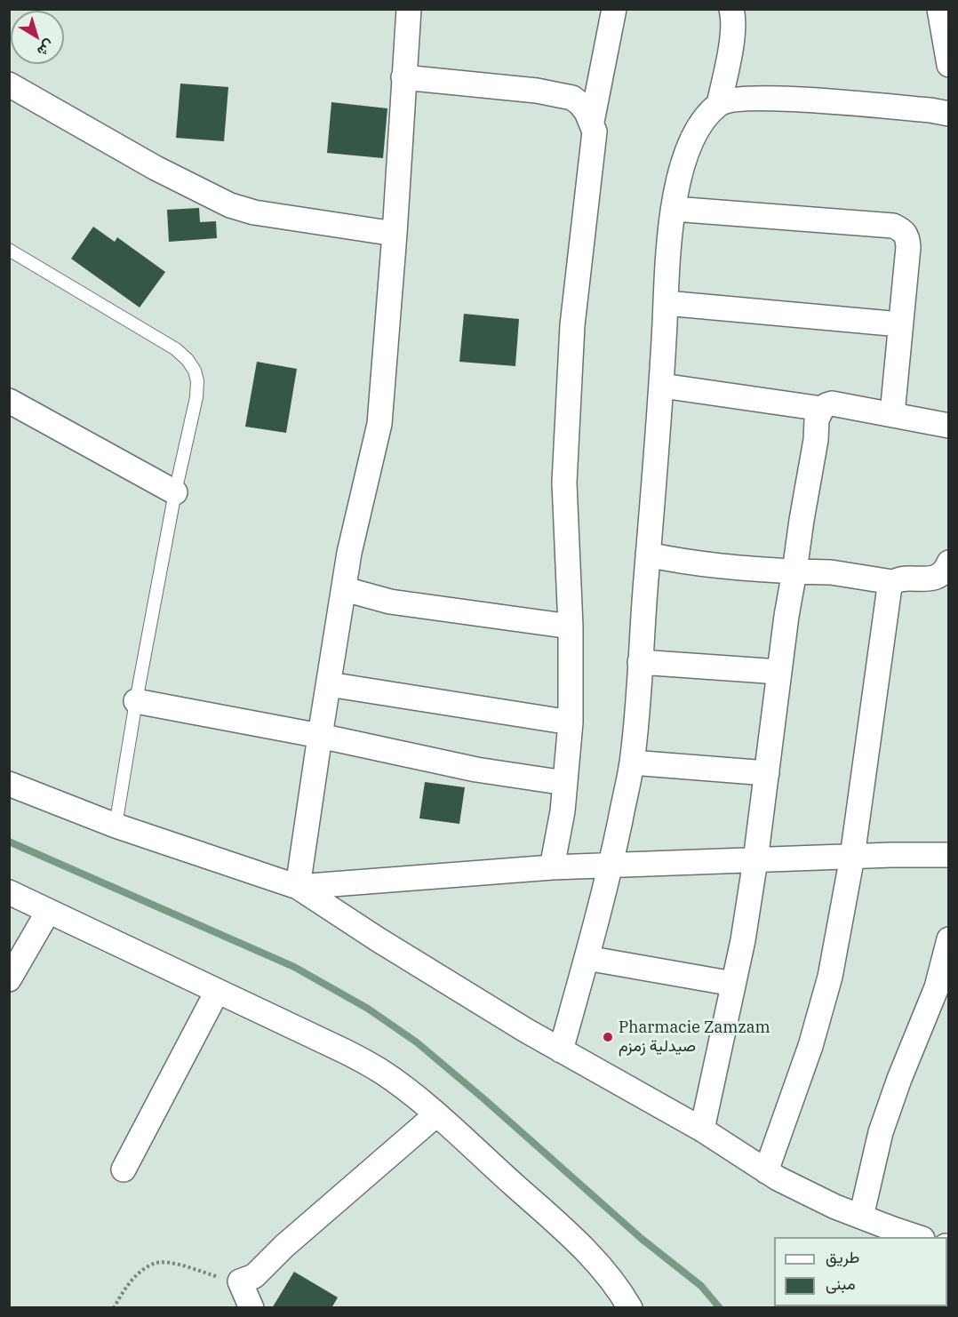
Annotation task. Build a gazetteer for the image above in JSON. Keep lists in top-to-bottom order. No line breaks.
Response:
{"places":["Pharmacie Zamzam صيدلية زمزم"],"legend":["طريق","مبنى"],"north":"bottom right"}
